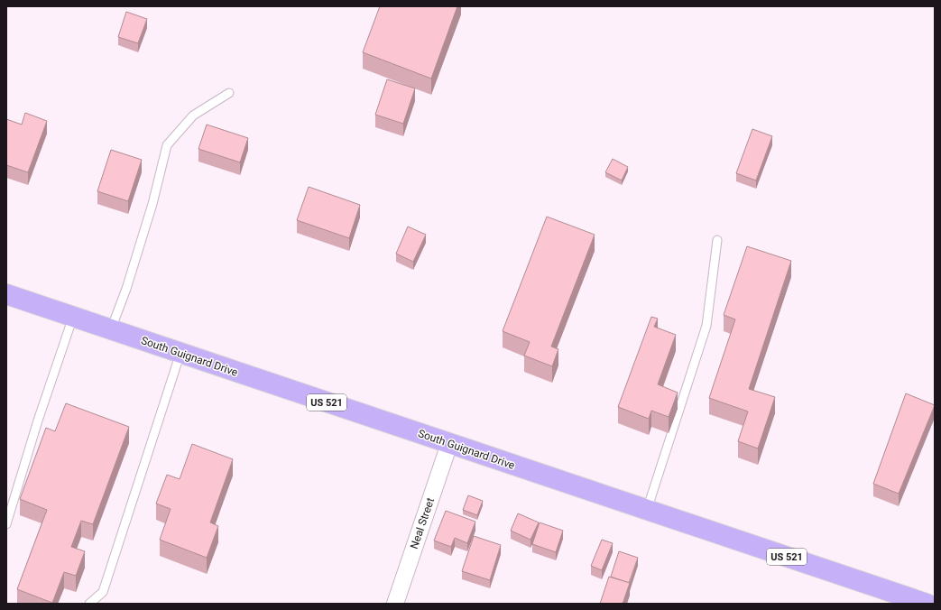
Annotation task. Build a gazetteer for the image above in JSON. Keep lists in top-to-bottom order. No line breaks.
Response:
{"streets":{"highway":["South Guignard Drive","US 521"],"street":["Neal Street"]},"crossings":[["South Guignard Drive","Neal Street"]]}
